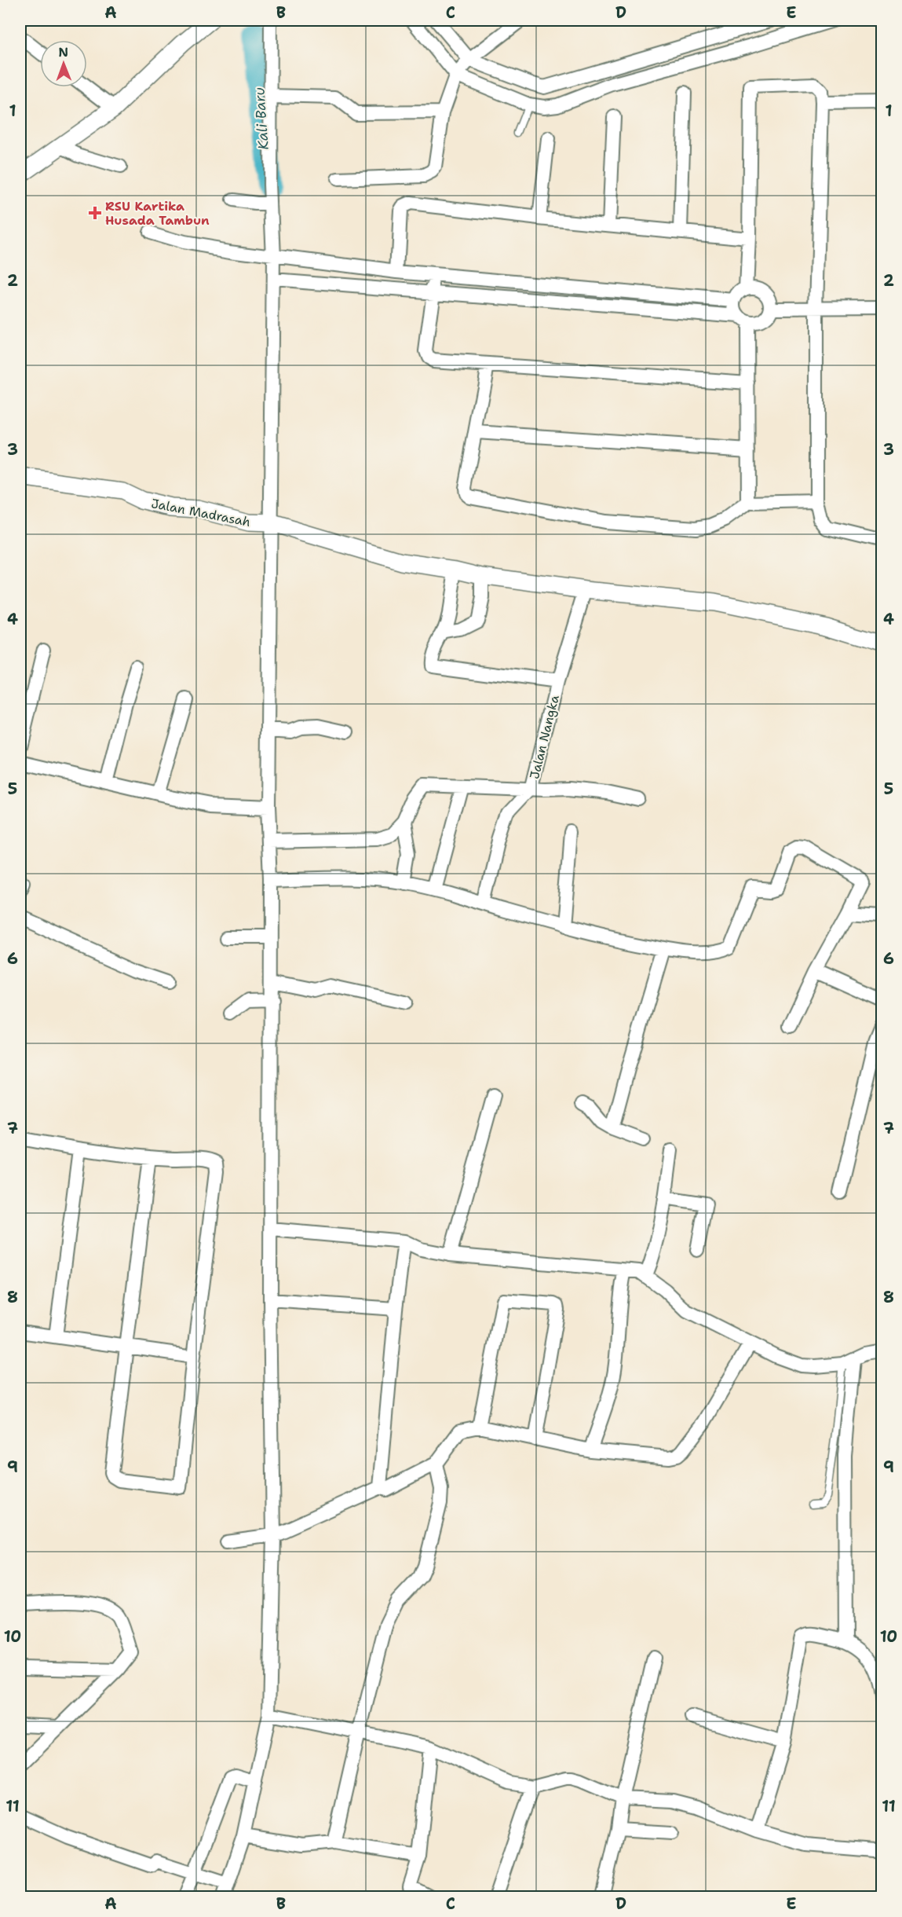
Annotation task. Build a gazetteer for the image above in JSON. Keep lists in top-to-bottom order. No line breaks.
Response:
{"streets":{"street":["Jalan Madrasah","Jalan Nangka"]},"crossings":[["Jalan Madrasah","Jalan Nangka"]],"water":["Kali Baru"],"places":{"health":["RSU Kartika Husada Tambun"]},"north":"top","grid":{"columns":["A","B","C","D","E"],"rows":["1","2","3","4","5","6","7","8","9","10","11"]}}
